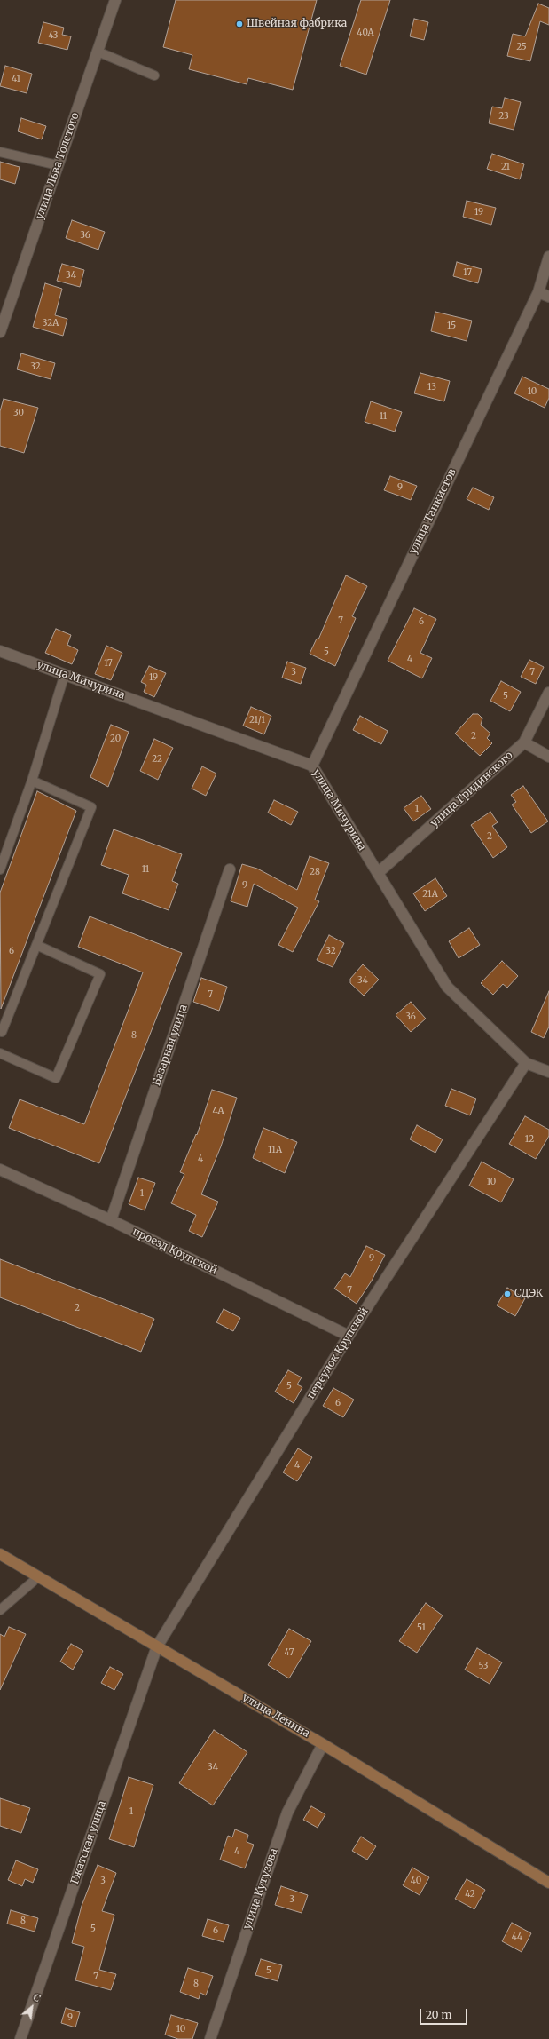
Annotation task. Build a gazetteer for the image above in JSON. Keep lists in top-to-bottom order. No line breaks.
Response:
{"streets":{"main road":["улица Ленина"],"street":["улица Льва Толстого","улица Танкистов","улица Мичурина","улица Гридинского","Базарная улица","проезд Крупской","переулок Крупской","Гжатская улица","улица Кутузова"]},"crossings":[["улица Танкистов","улица Мичурина"],["улица Мичурина","улица Гридинского"],["улица Мичурина","переулок Крупской"],["Базарная улица","проезд Крупской"],["проезд Крупской","переулок Крупской"],["переулок Крупской","улица Ленина"],["переулок Крупской","Гжатская улица"],["улица Ленина","Гжатская улица"],["улица Ленина","улица Кутузова"]],"places":["Швейная фабрика","СДЭК"],"house_numbers":["40А","43","25","41","23","21","19","36","17","34","32А","15","32","13","10","30","11","9","7","6","5","4","17","3","7","19","5","21/1","2","20","22","1","2","11","28","9","21А","6","32","34","7","36","8","4А","12","11А","4","10","1","9","7","2","5","6","4","51","47","53","34","1","4","3","40","42","3","8","5","6","44","5","7","8","9","10"],"scale_bar":"20 m","north":"top right"}
